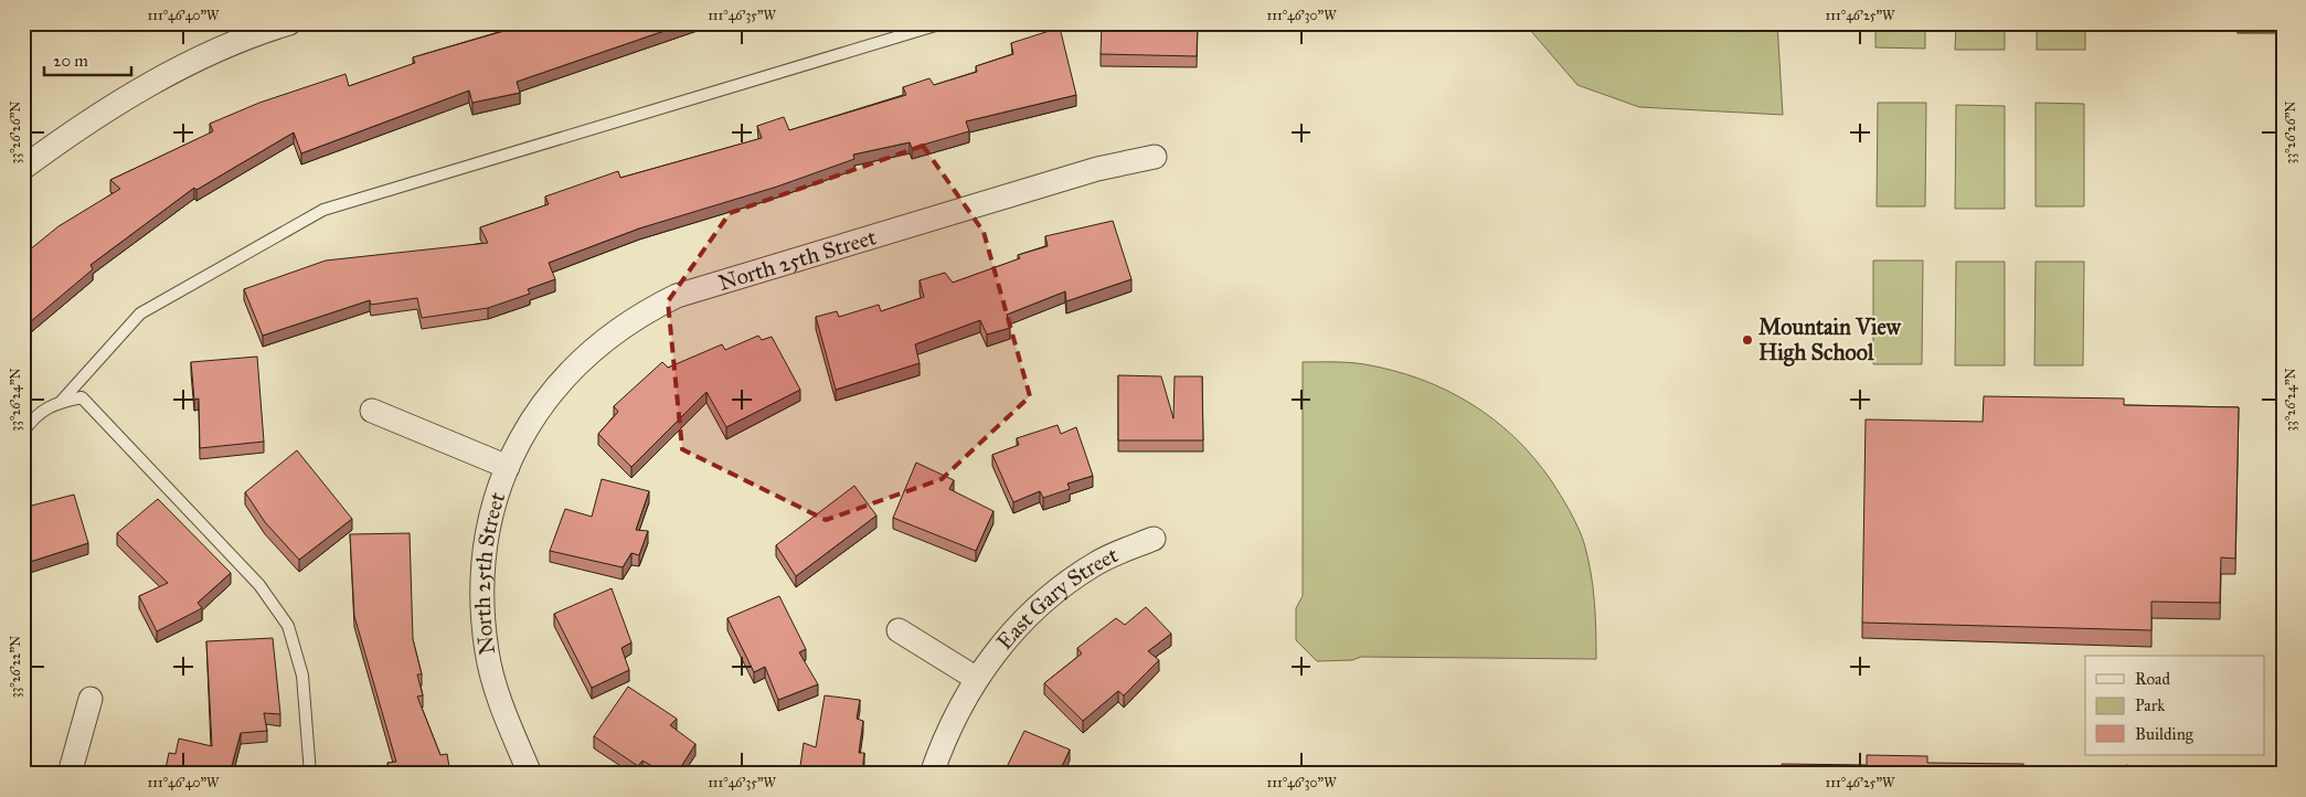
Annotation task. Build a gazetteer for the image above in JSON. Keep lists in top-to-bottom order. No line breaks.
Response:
{"streets":{"street":["North 25th Street","East Gary Street"]},"places":["Mountain View High School"],"legend":["Road","Park","Building"],"scale_bar":"20 m","coordinates":["111°46'40\"W","111°46'35\"W","111°46'30\"W","111°46'25\"W","33°26'26\"N","33°26'24\"N","33°26'22\"N"]}
